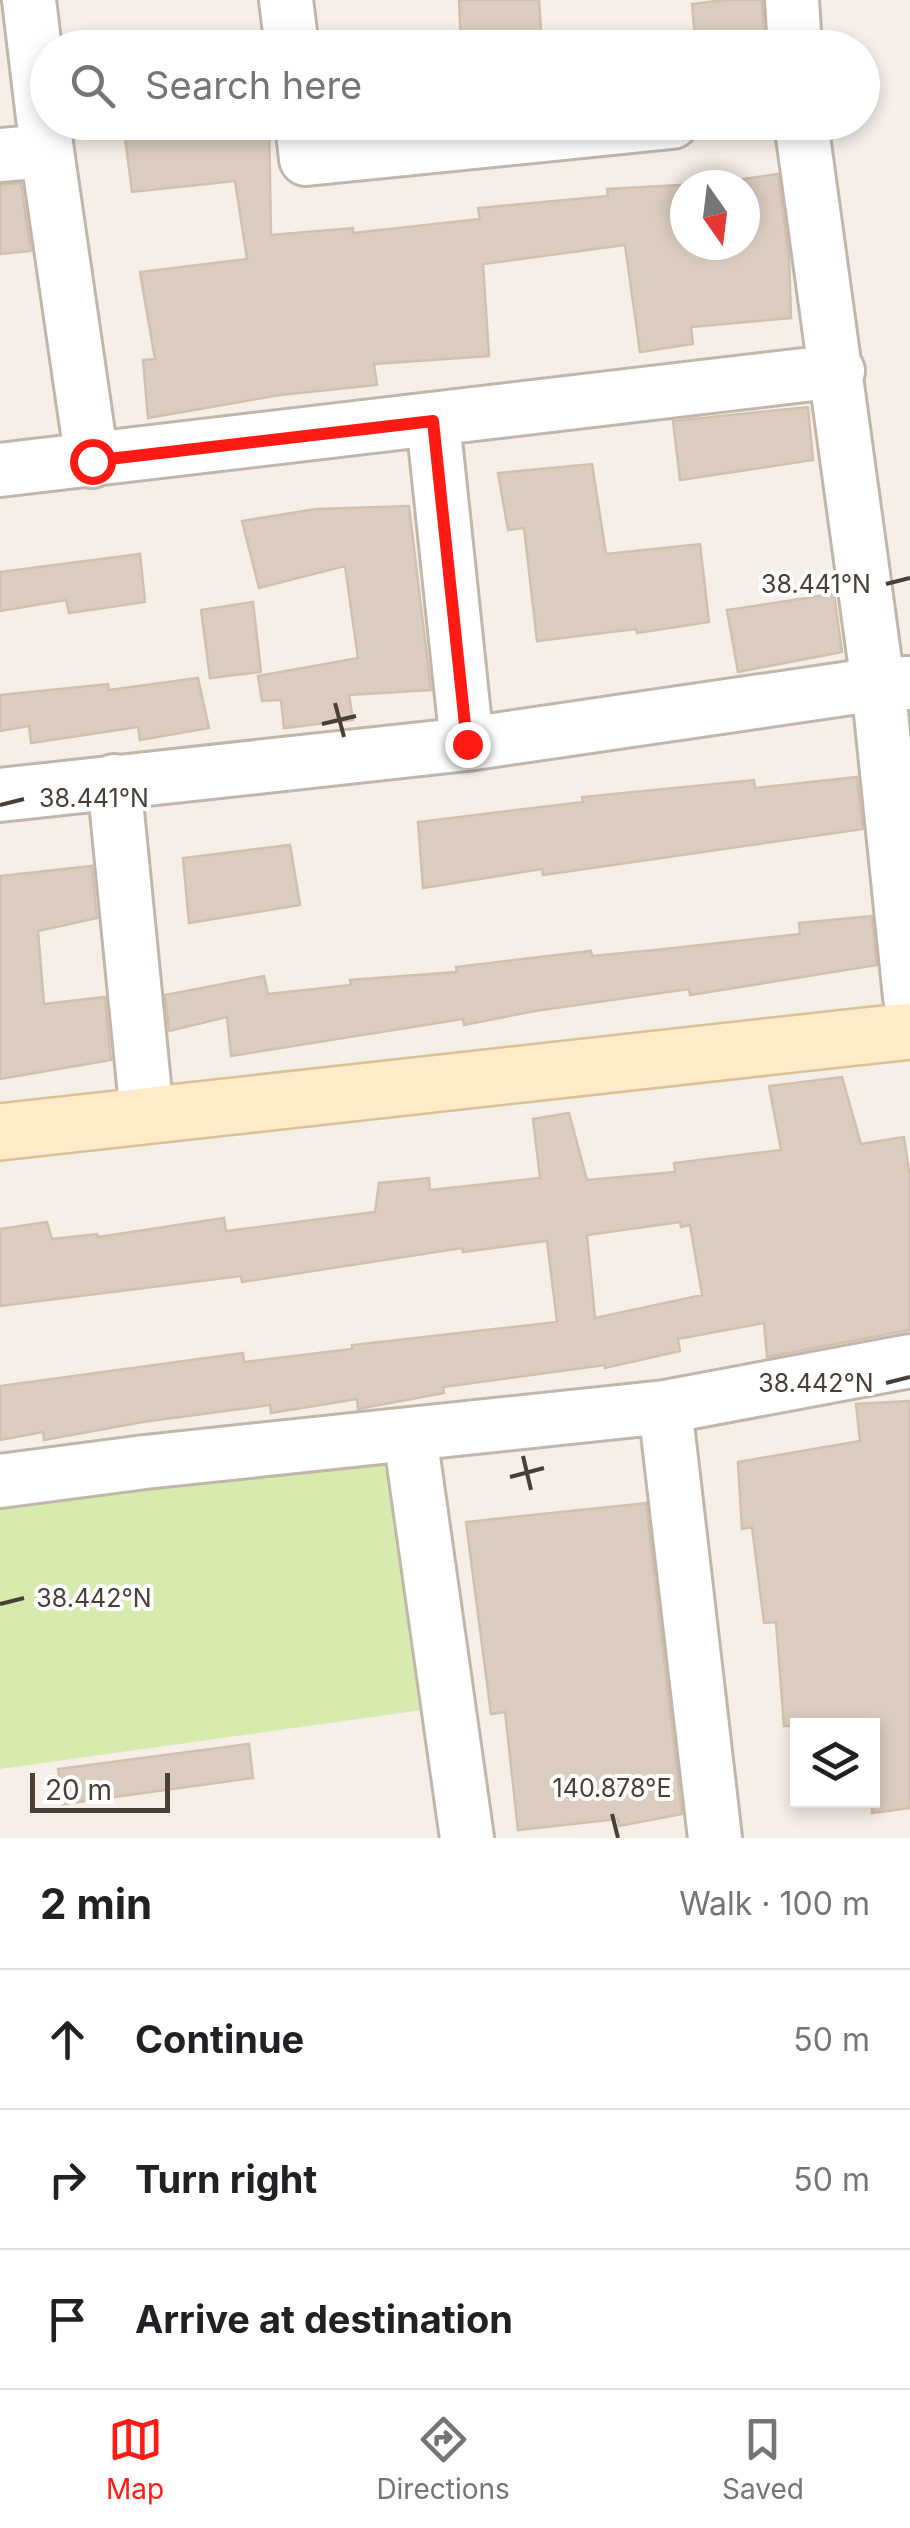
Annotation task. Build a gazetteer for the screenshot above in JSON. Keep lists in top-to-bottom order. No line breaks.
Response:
{"scale_bar":"20 m","north":"bottom","page":{"search":"Search here","scale":"20 m","heading":["2 min","Walk · 100 m"],"list":[["Continue","50 m"],["Turn right","50 m"],"Arrive at destination"],"nav":["Map","Directions","Saved"]},"coordinates":["38.441°N","38.442°N","140.878°E"]}
